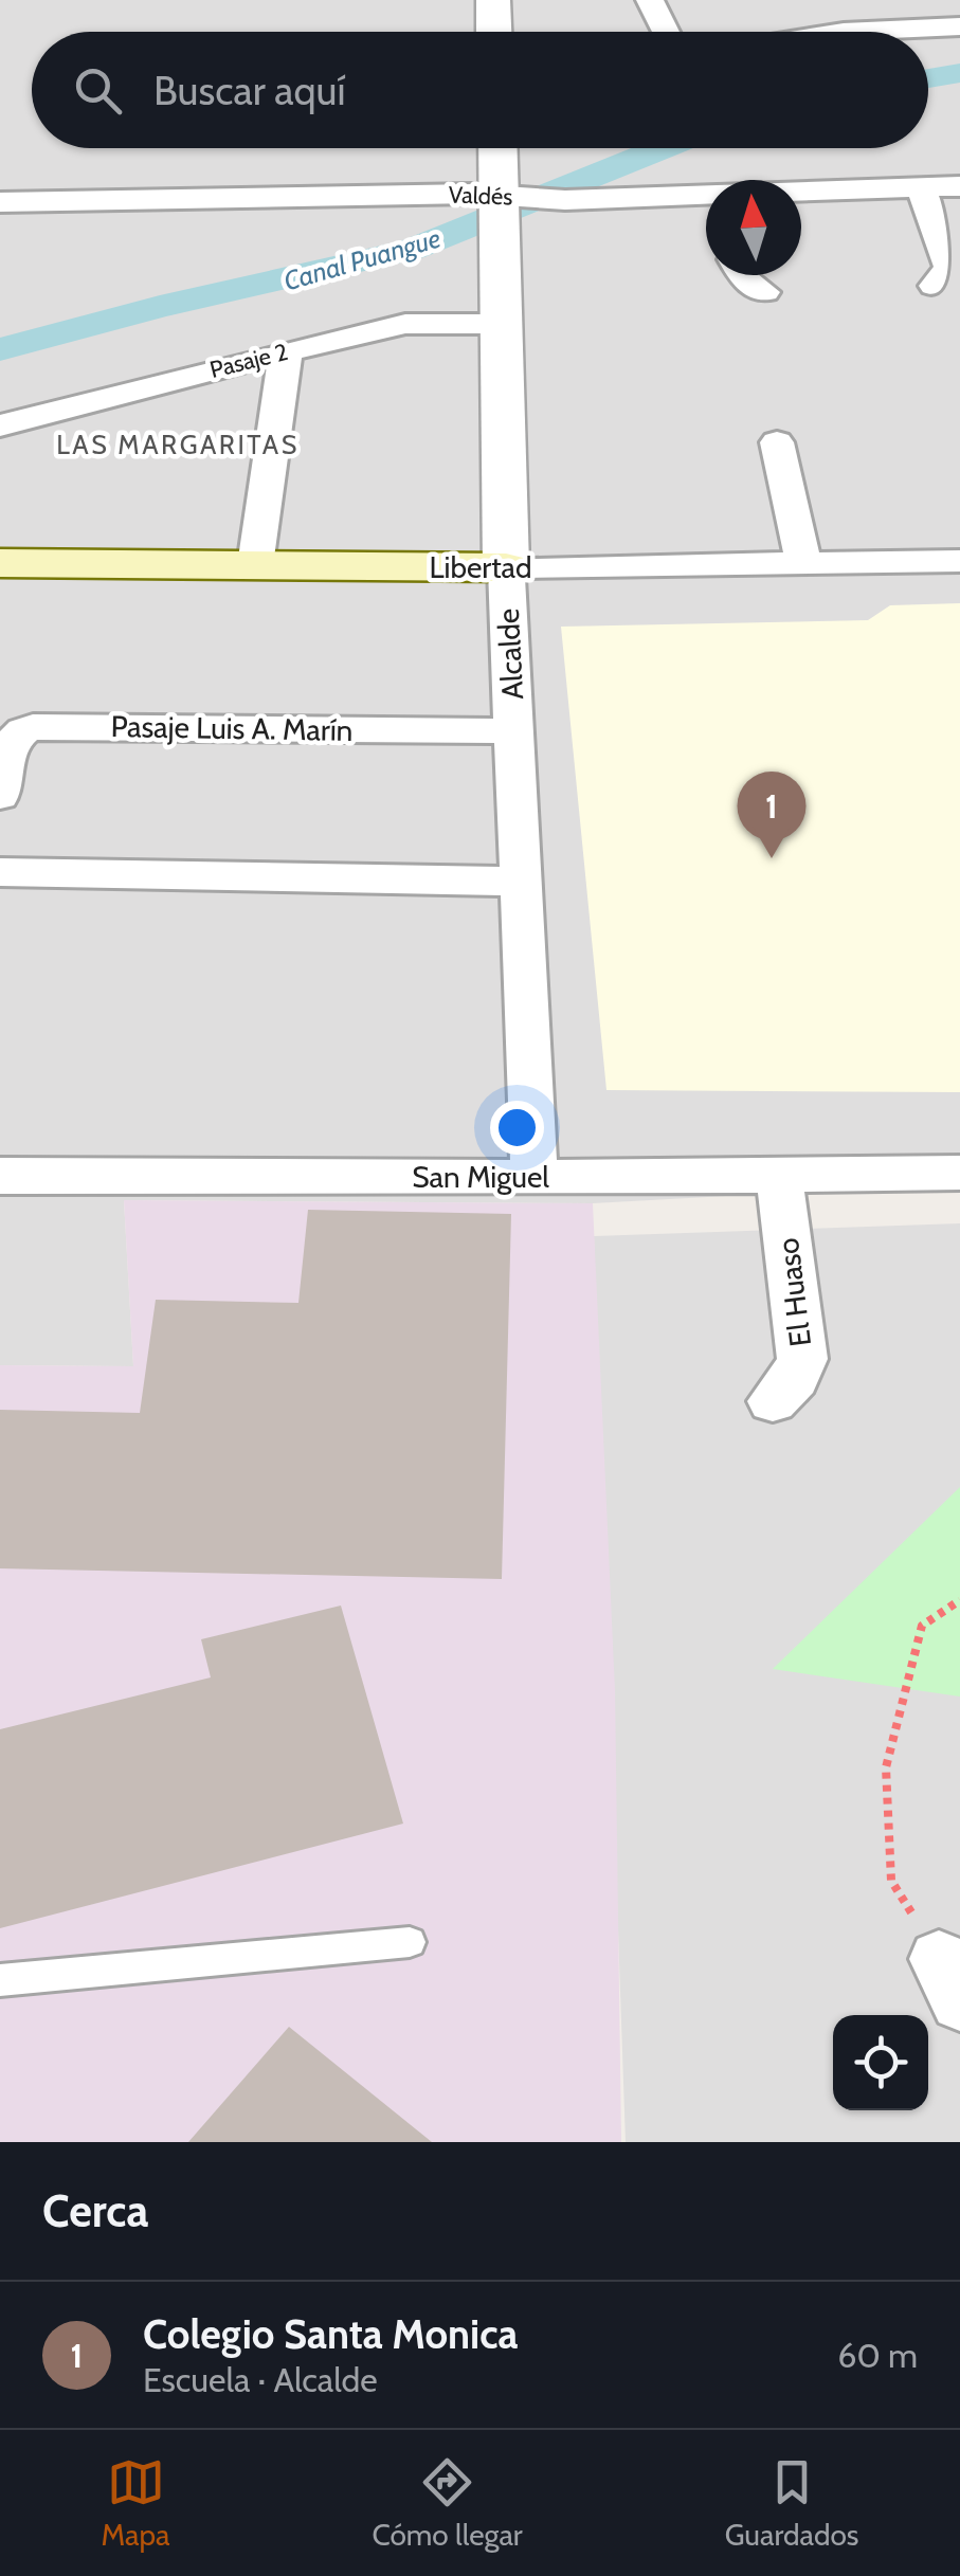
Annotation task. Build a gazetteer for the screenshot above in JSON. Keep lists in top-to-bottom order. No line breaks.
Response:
{"streets":{"main road":["Libertad"],"street":["Valdés","Pasaje 2","Alcalde","Pasaje Luis A. Marín","San Miguel","El Huaso"]},"crossings":[["Valdés","Alcalde"],["Pasaje 2","Alcalde"],["Libertad","Alcalde"],["Alcalde","Pasaje Luis A. Marín"],["Alcalde","San Miguel"],["San Miguel","El Huaso"]],"districts":["LAS MARGARITAS"],"water":["Canal Puangue"],"north":"top","page":{"search":"Buscar aquí","pins":"1","heading":"Cerca","list":[{"mark":"1","name":"Colegio Santa Monica","note":"Escuela · Alcalde","value":"60 m"}],"nav":["Mapa","Cómo llegar","Guardados"]}}
